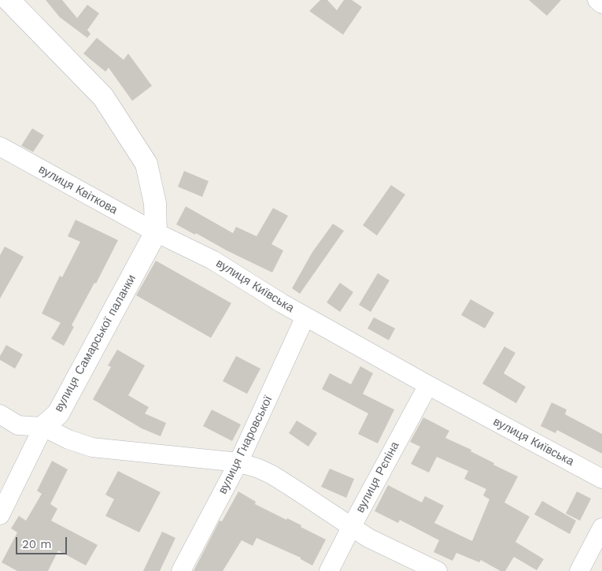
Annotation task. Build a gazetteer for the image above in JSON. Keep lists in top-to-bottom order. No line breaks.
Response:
{"streets":{"street":["вулиця Квіткова","вулиця Київська","вулиця Самарської паланки","вулиця Гнаровської","вулиця Рєпіна"]},"crossings":[["вулиця Квіткова","вулиця Київська"],["вулиця Квіткова","вулиця Самарської паланки"],["вулиця Київська","вулиця Самарської паланки"],["вулиця Київська","вулиця Гнаровської"],["вулиця Київська","вулиця Рєпіна"]],"scale_bar":"20 m"}
